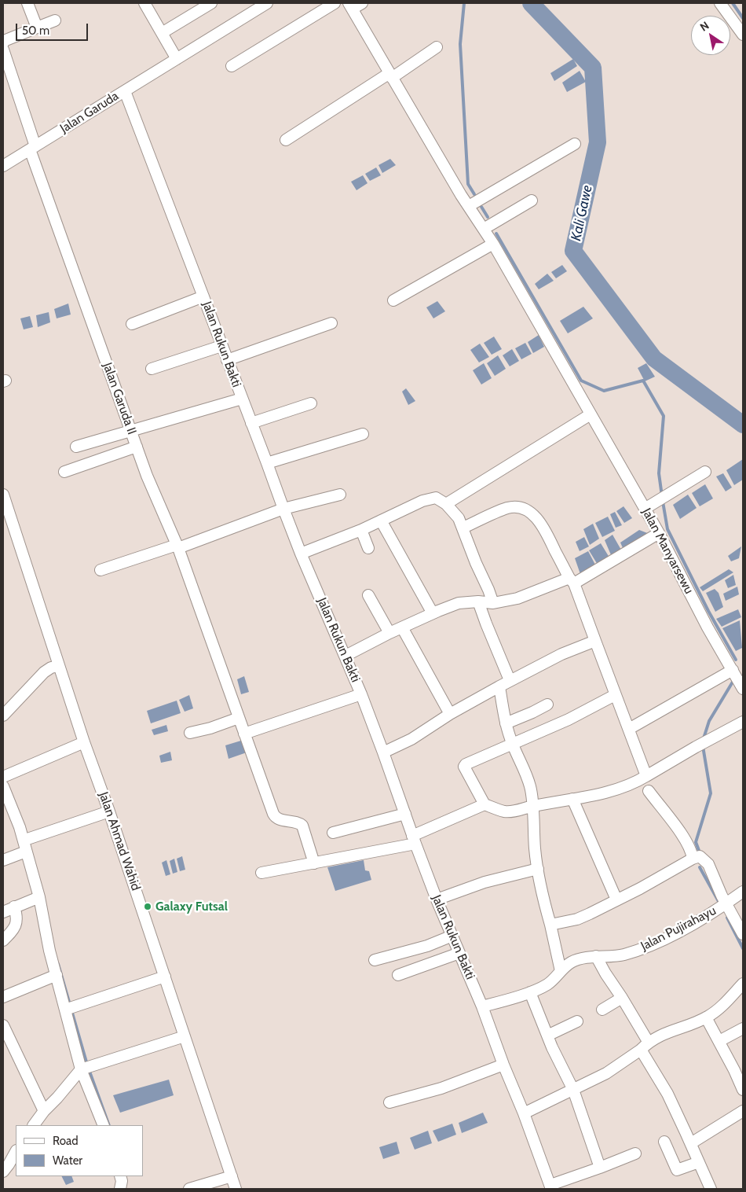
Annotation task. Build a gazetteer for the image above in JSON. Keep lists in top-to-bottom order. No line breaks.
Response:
{"streets":{"street":["Jalan Garuda","Jalan Rukun Bakti","Jalan Garuda II","Jalan Manyarsewu","Jalan Ahmad Wahid","Jalan Pujirahayu"]},"crossings":[["Jalan Garuda","Jalan Rukun Bakti"],["Jalan Garuda","Jalan Garuda II"],["Jalan Rukun Bakti","Jalan Pujirahayu"]],"water":["Kali Gawe"],"places":["Galaxy Futsal"],"legend":["Road","Water"],"scale_bar":"50 m","north":"top left"}
